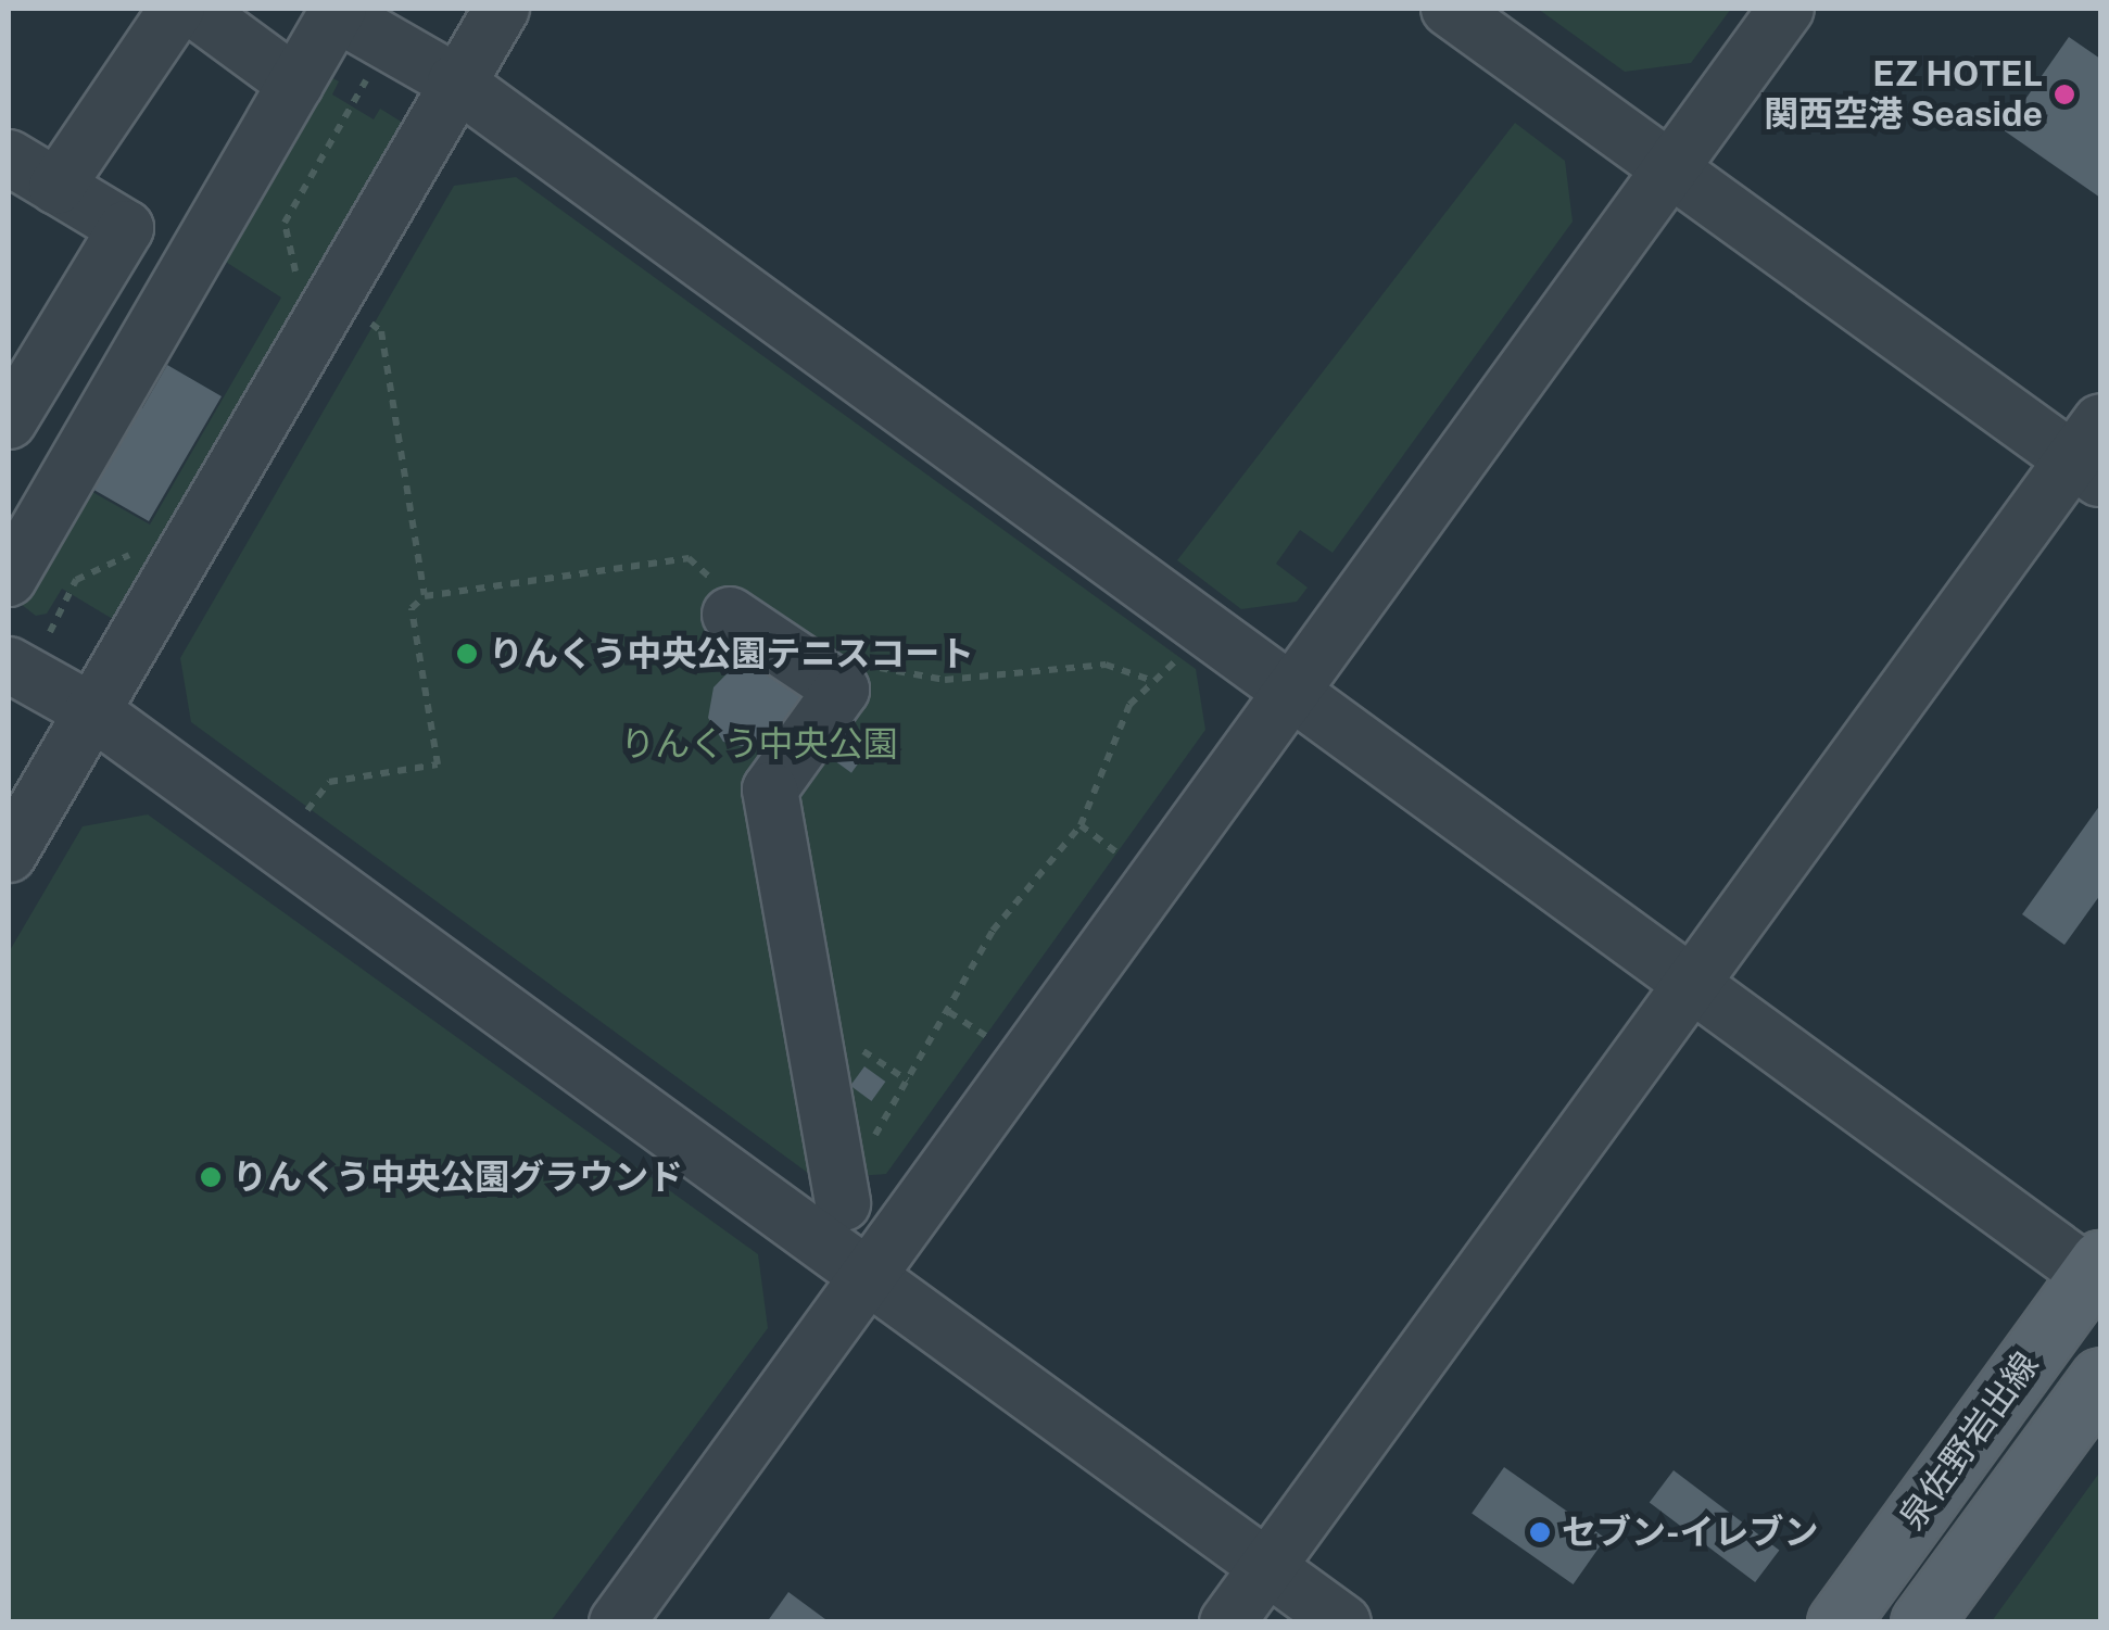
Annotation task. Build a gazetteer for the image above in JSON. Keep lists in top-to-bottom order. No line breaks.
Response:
{"streets":{"main road":["泉佐野岩出線"]},"parks":["りんくう中央公園"],"places":["EZ HOTEL 関西空港 Seaside","りんくう中央公園テニスコート","りんくう中央公園グラウンド","セブン-イレブン"]}
